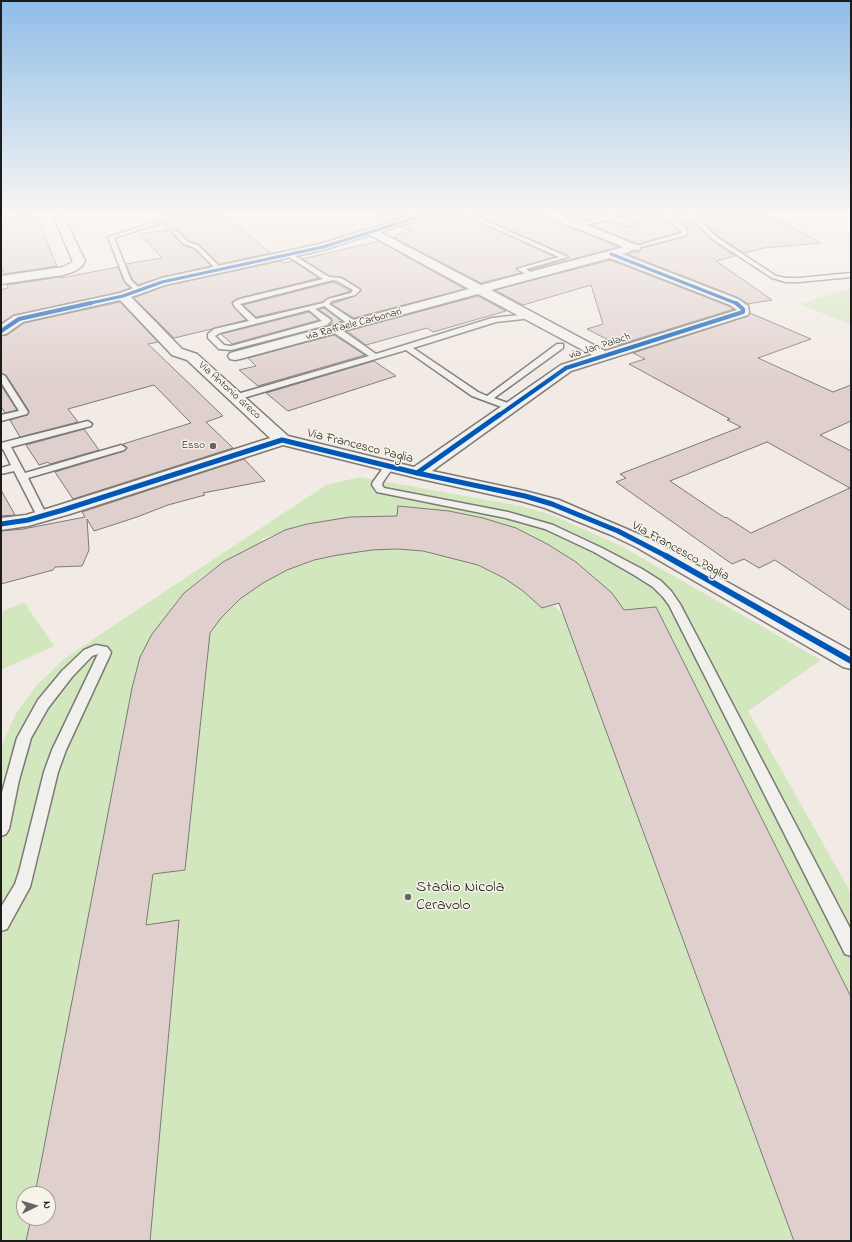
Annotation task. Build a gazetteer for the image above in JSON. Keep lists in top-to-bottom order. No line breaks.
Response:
{"streets":{"street":["via Raffaele Carbonari","via Jan Palach","Via Antonio Greco","Via Francesco Paglia"]},"crossings":[["via Jan Palach","Via Francesco Paglia"],["Via Antonio Greco","Via Francesco Paglia"]],"places":["Esso","Stadio Nicola Ceravolo"],"north":"right"}
